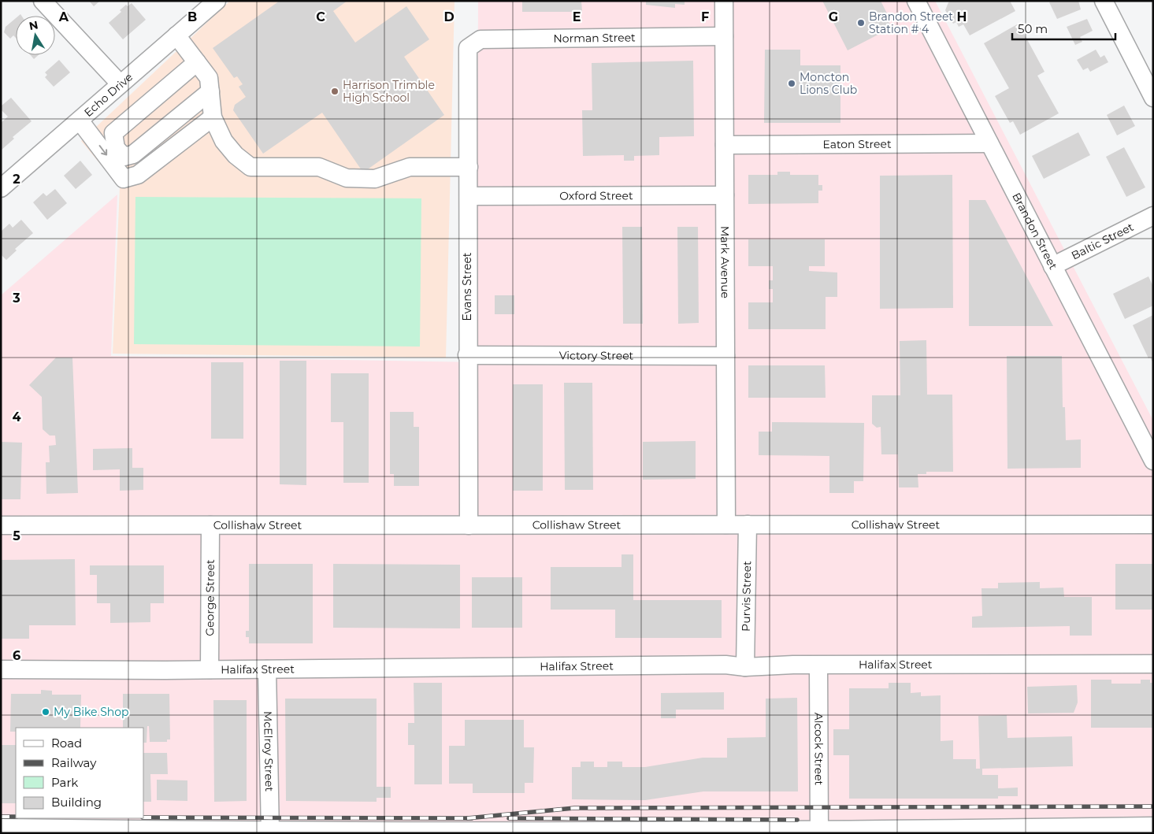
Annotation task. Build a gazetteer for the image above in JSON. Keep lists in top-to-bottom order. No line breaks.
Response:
{"streets":{"street":["Norman Street","Echo Drive","Eaton Street","Oxford Street","Brandon Street","Baltic Street","Mark Avenue","Evans Street","Victory Street","Collishaw Street","Purvis Street","George Street","Halifax Street","Alcock Street","McElroy Street"]},"crossings":[["Norman Street","Mark Avenue"],["Norman Street","Evans Street"],["Eaton Street","Brandon Street"],["Eaton Street","Mark Avenue"],["Oxford Street","Mark Avenue"],["Oxford Street","Evans Street"],["Brandon Street","Baltic Street"],["Mark Avenue","Victory Street"],["Mark Avenue","Collishaw Street"],["Evans Street","Victory Street"],["Evans Street","Collishaw Street"],["Collishaw Street","Purvis Street"],["Collishaw Street","George Street"],["Purvis Street","Halifax Street"],["George Street","Halifax Street"],["Halifax Street","Alcock Street"],["Halifax Street","McElroy Street"]],"places":["Brandon Street Station # 4","Moncton Lions Club","Harrison Trimble High School","My Bike Shop"],"legend":["Road","Railway","Park","Building"],"scale_bar":"50 m","north":"top","grid":{"columns":["A","B","C","D","E","F","G","H"],"rows":["2","3","4","5","6"]}}
